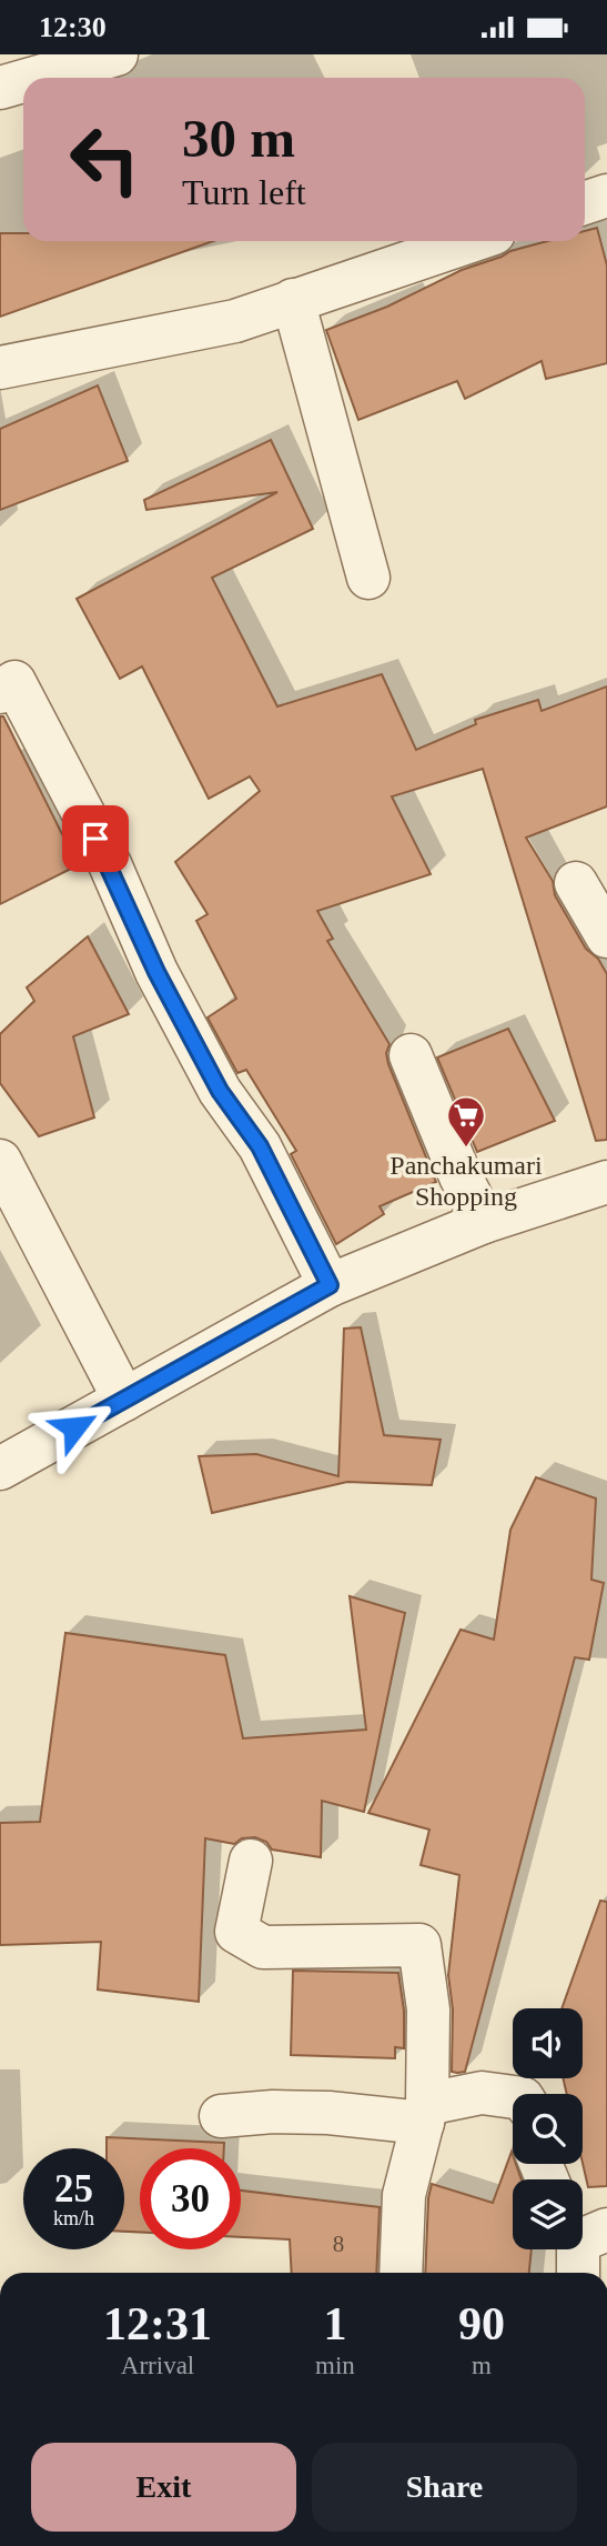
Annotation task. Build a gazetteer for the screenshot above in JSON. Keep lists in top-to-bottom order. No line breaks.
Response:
{"places":{"supermarket":["Panchakumari Shopping"]},"house_numbers":["8"],"page":{"status":"12:30","turn":["30 m","Turn left"],"speed":"25 km/h","limit":"30","eta":["12:31","Arrival","1","min","90","m"],"buttons":["Exit","Share"]}}
